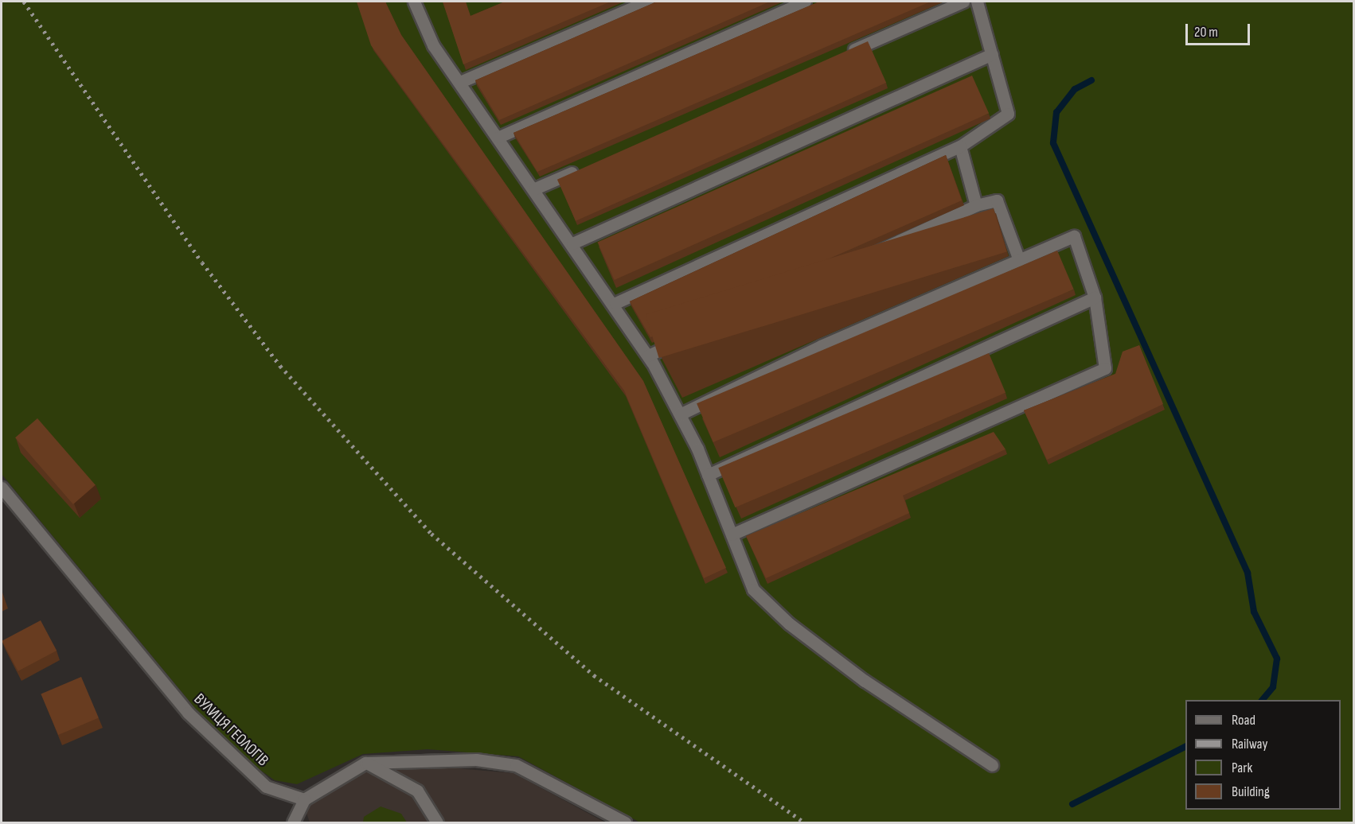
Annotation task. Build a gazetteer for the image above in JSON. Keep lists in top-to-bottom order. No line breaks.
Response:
{"streets":{"street":["ВУЛИЦЯ ГЕОЛОГІВ"]},"legend":["Road","Railway","Park","Building"],"scale_bar":"20 m"}
